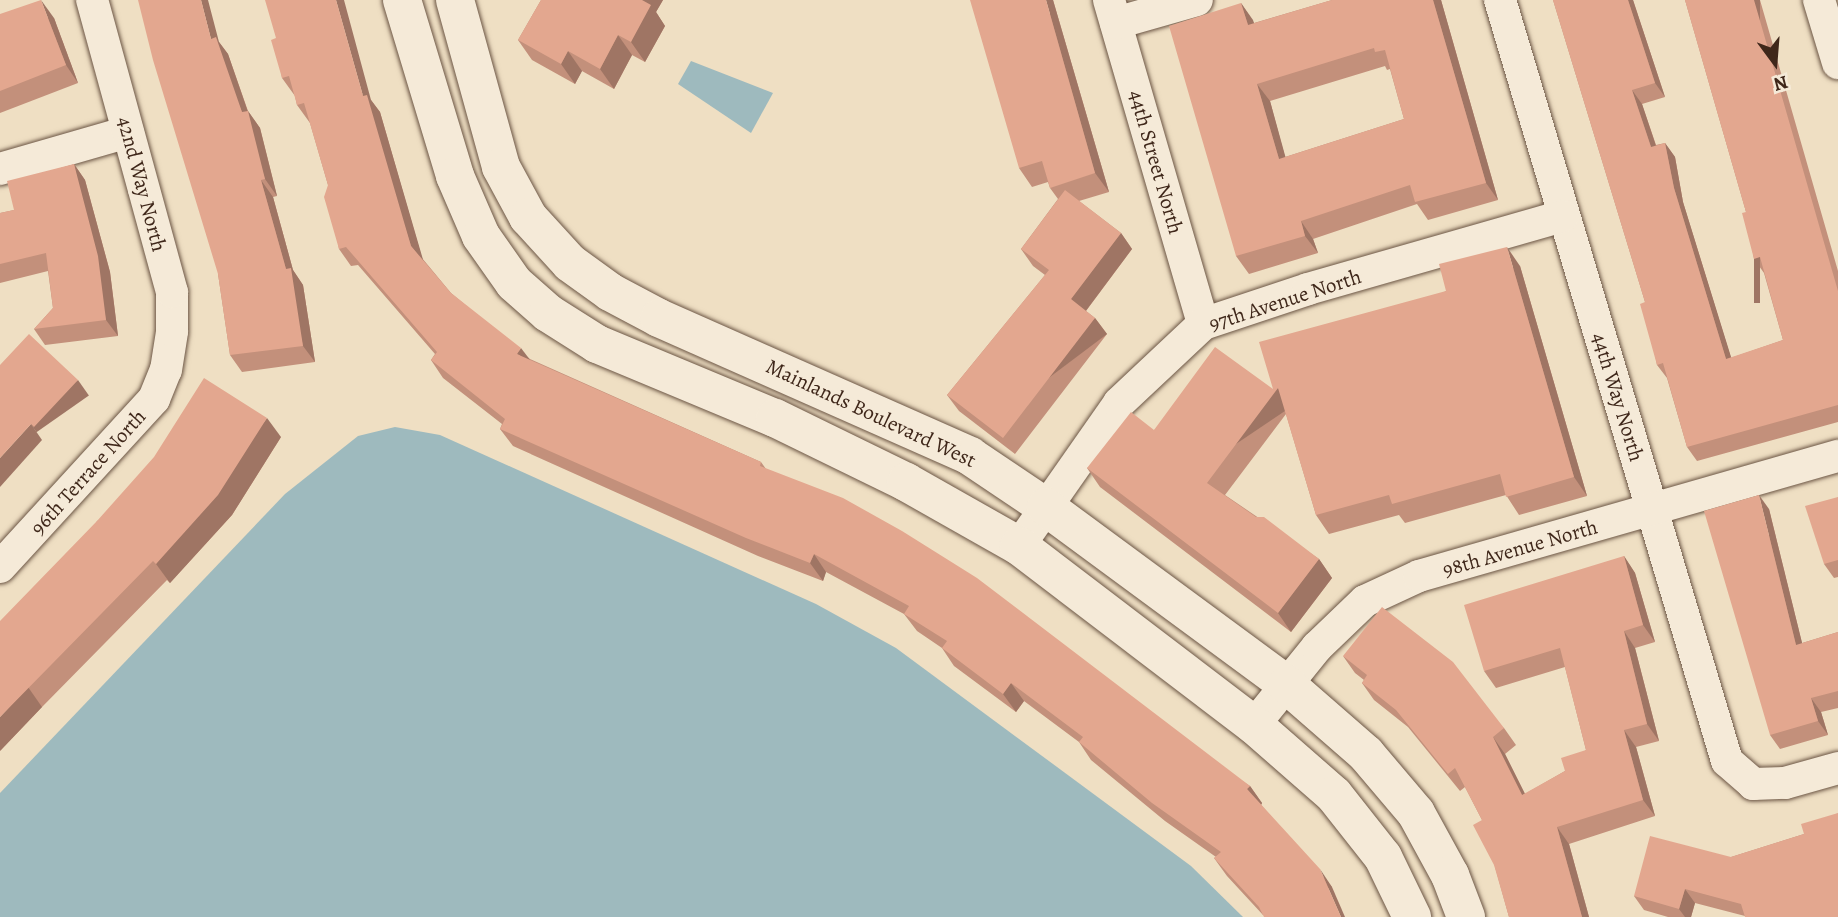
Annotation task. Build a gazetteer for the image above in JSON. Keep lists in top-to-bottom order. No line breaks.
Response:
{"streets":{"street":["44th Street North","42nd Way North","97th Avenue North","44th Way North","Mainlands Boulevard West","96th Terrace North","98th Avenue North"]},"crossings":[["44th Street North","97th Avenue North"],["42nd Way North","96th Terrace North"],["97th Avenue North","44th Way North"],["97th Avenue North","Mainlands Boulevard West"],["44th Way North","98th Avenue North"],["Mainlands Boulevard West","98th Avenue North"]],"north":"bottom"}
